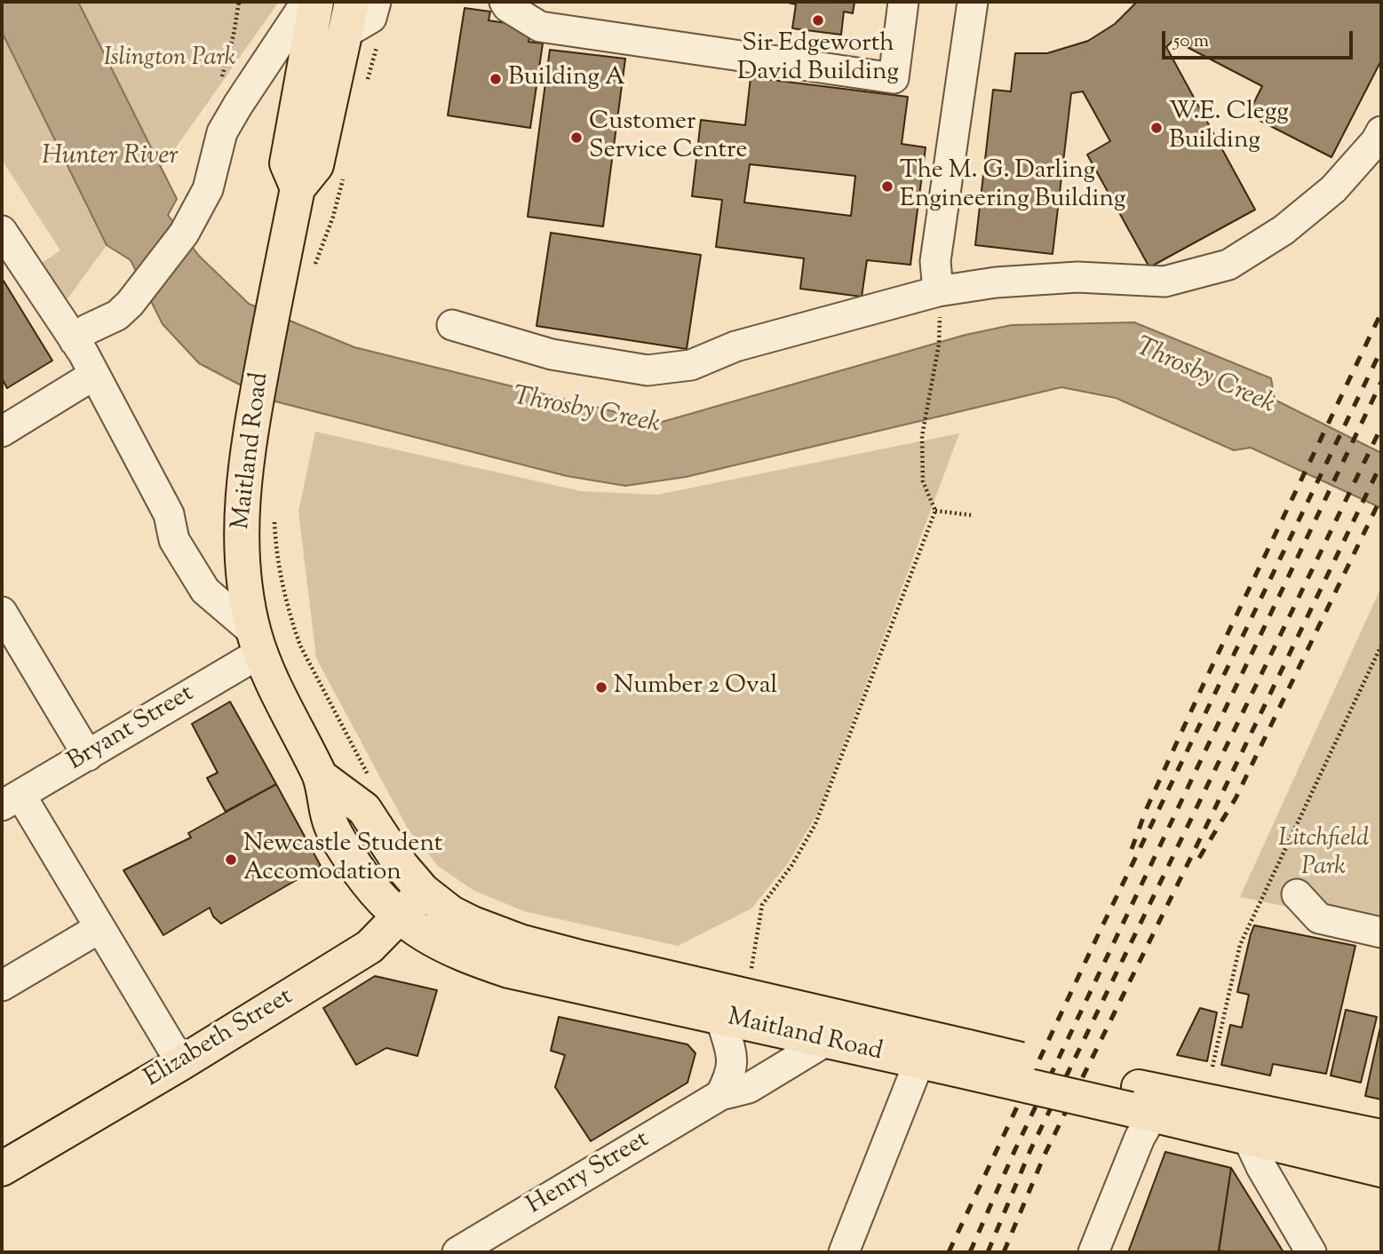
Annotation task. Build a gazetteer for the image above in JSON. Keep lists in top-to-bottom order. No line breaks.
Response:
{"streets":{"main road":["Maitland Road","Elizabeth Street"],"street":["Bryant Street","Henry Street"]},"crossings":[["Maitland Road","Bryant Street"],["Maitland Road","Elizabeth Street"],["Maitland Road","Henry Street"]],"water":["Hunter River","Throsby Creek"],"parks":["Islington Park","Litchfield Park"],"places":["Sir Edgeworth David Building","Building A","W.E. Clegg Building","Customer Service Centre","The M. G. Darling Engineering Building","Number 2 Oval","Newcastle Student Accomodation"],"scale_bar":"50 m"}
